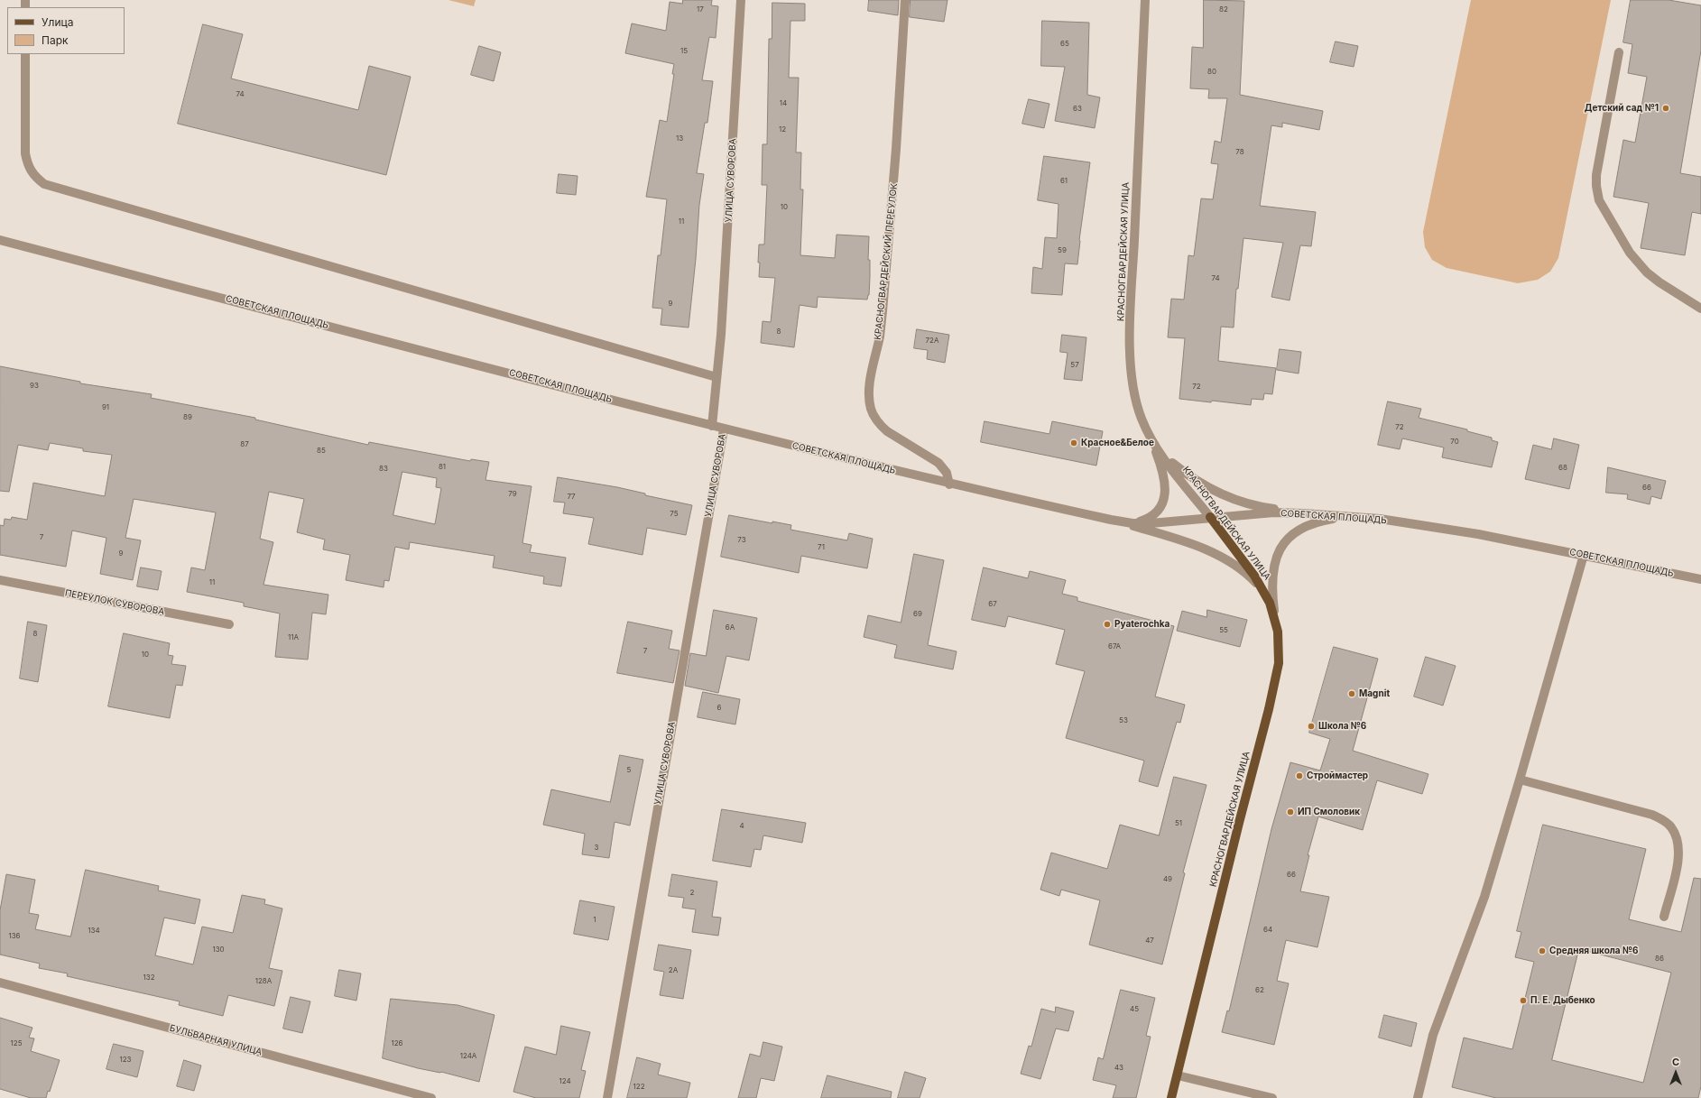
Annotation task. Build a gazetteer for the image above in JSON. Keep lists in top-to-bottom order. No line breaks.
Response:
{"streets":{"main road":["КРАСНОГВАРДЕЙСКАЯ УЛИЦА"],"street":["УЛИЦА СУВОРОВА","КРАСНОГВАРДЕЙСКИЙ ПЕРЕУЛОК","СОВЕТСКАЯ ПЛОЩАДЬ","ПЕРЕУЛОК СУВОРОВА","БУЛЬВАРНАЯ УЛИЦА"]},"crossings":[["УЛИЦА СУВОРОВА","СОВЕТСКАЯ ПЛОЩАДЬ"],["КРАСНОГВАРДЕЙСКАЯ УЛИЦА","СОВЕТСКАЯ ПЛОЩАДЬ"],["КРАСНОГВАРДЕЙСКИЙ ПЕРЕУЛОК","СОВЕТСКАЯ ПЛОЩАДЬ"]],"places":["Детский сад №1","Красное&Белое","Pyaterochka","Magnit","Школа №6","Строймастер","ИП Смоловик","Средняя школа №6","П. Е. Дыбенко"],"house_numbers":["17","82","65","15","80","74","14","63","12","13","78","61","10","11","59","74","9","8","72А","57","93","72","91","89","72","70","87","85","81","68","83","66","79","77","75","7","73","71","9","11","67","69","6А","55","8","11А","67А","7","10","6","53","5","51","4","3","66","49","2","1","64","134","136","47","130","86","2А","132","128А","62","45","125","126","124А","123","43","124","122"],"legend":["Улица","Парк"],"north":"top"}
